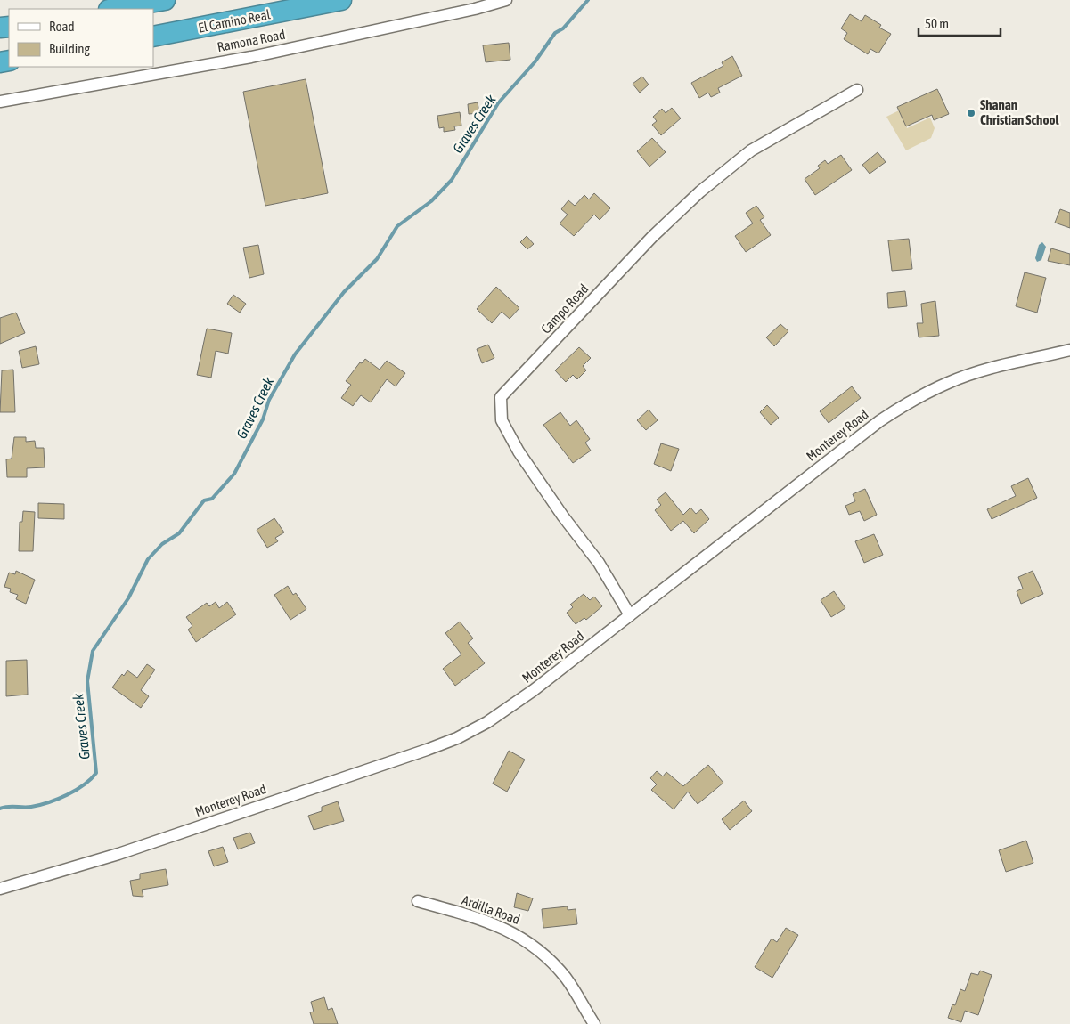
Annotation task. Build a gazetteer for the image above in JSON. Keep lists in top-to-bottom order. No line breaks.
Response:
{"streets":{"highway":["El Camino Real"],"street":["Ramona Road","Campo Road","Monterey Road","Ardilla Road"]},"crossings":[["Campo Road","Monterey Road"]],"water":["Graves Creek"],"places":["Shanan Christian School"],"legend":["Road","Building"],"scale_bar":"50 m"}
